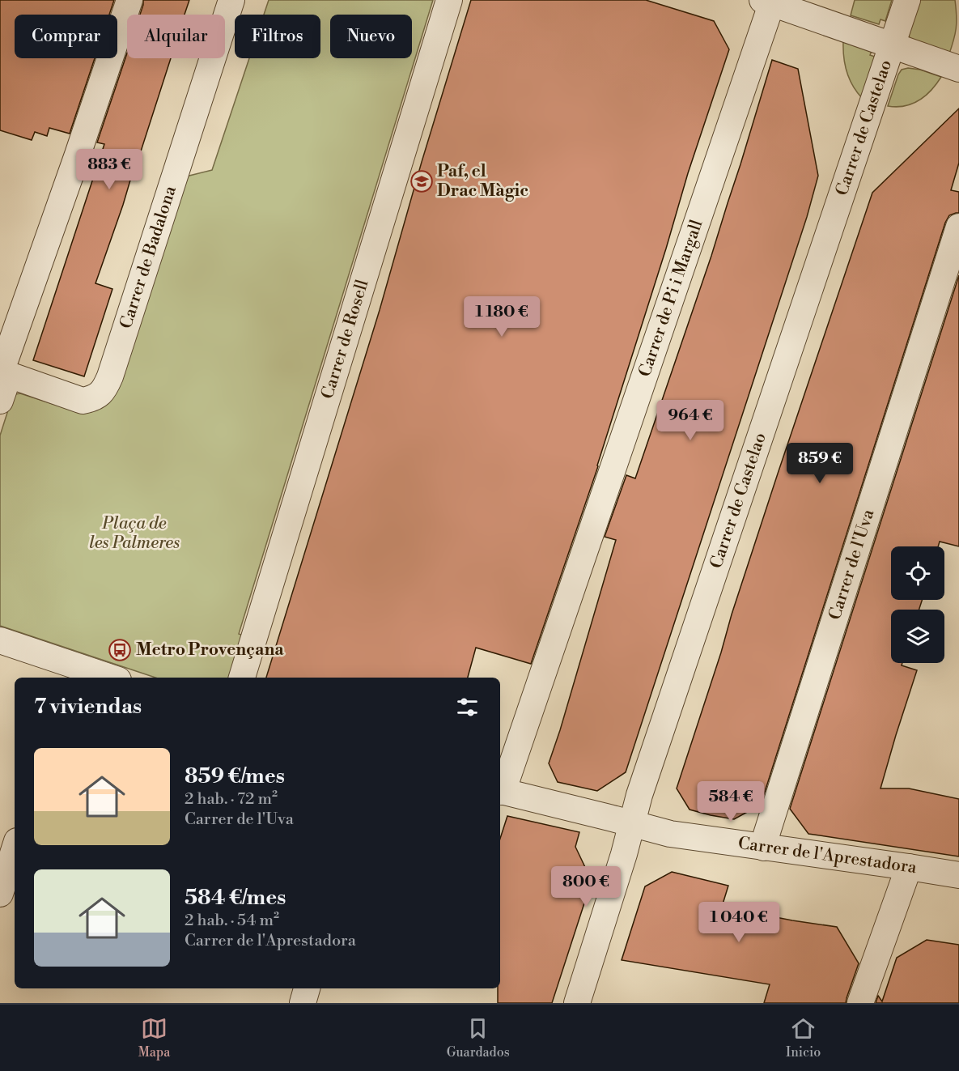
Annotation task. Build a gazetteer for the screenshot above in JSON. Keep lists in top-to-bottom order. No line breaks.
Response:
{"streets":{"street":["Carrer de Castelao","Carrer de Badalona","Carrer de Pi i Margall","Carrer de Rosell","Carrer de l'Uva","Carrer de l'Aprestadora"]},"crossings":[["Carrer de Castelao","Carrer de l'Aprestadora"],["Carrer de Pi i Margall","Carrer de l'Aprestadora"],["Carrer de l'Uva","Carrer de l'Aprestadora"]],"parks":["Plaça de les Palmeres"],"places":{"school or university":["Paf, el Drac Màgic"],"bus stop":["Metro Provençana"]},"page":{"chip":["Comprar","Alquilar","Filtros","Nuevo"],"price":["883 €","1 180 €","964 €","859 €","584 €","800 €","1 040 €"],"heading":"7 viviendas","list":[{"name":"859 €/mes","note":"2 hab. · 72 m² · Carrer de l'Uva"},{"name":"584 €/mes","note":"2 hab. · 54 m² · Carrer de l'Aprestadora"}],"tabs":["Mapa","Guardados","Inicio"]}}
